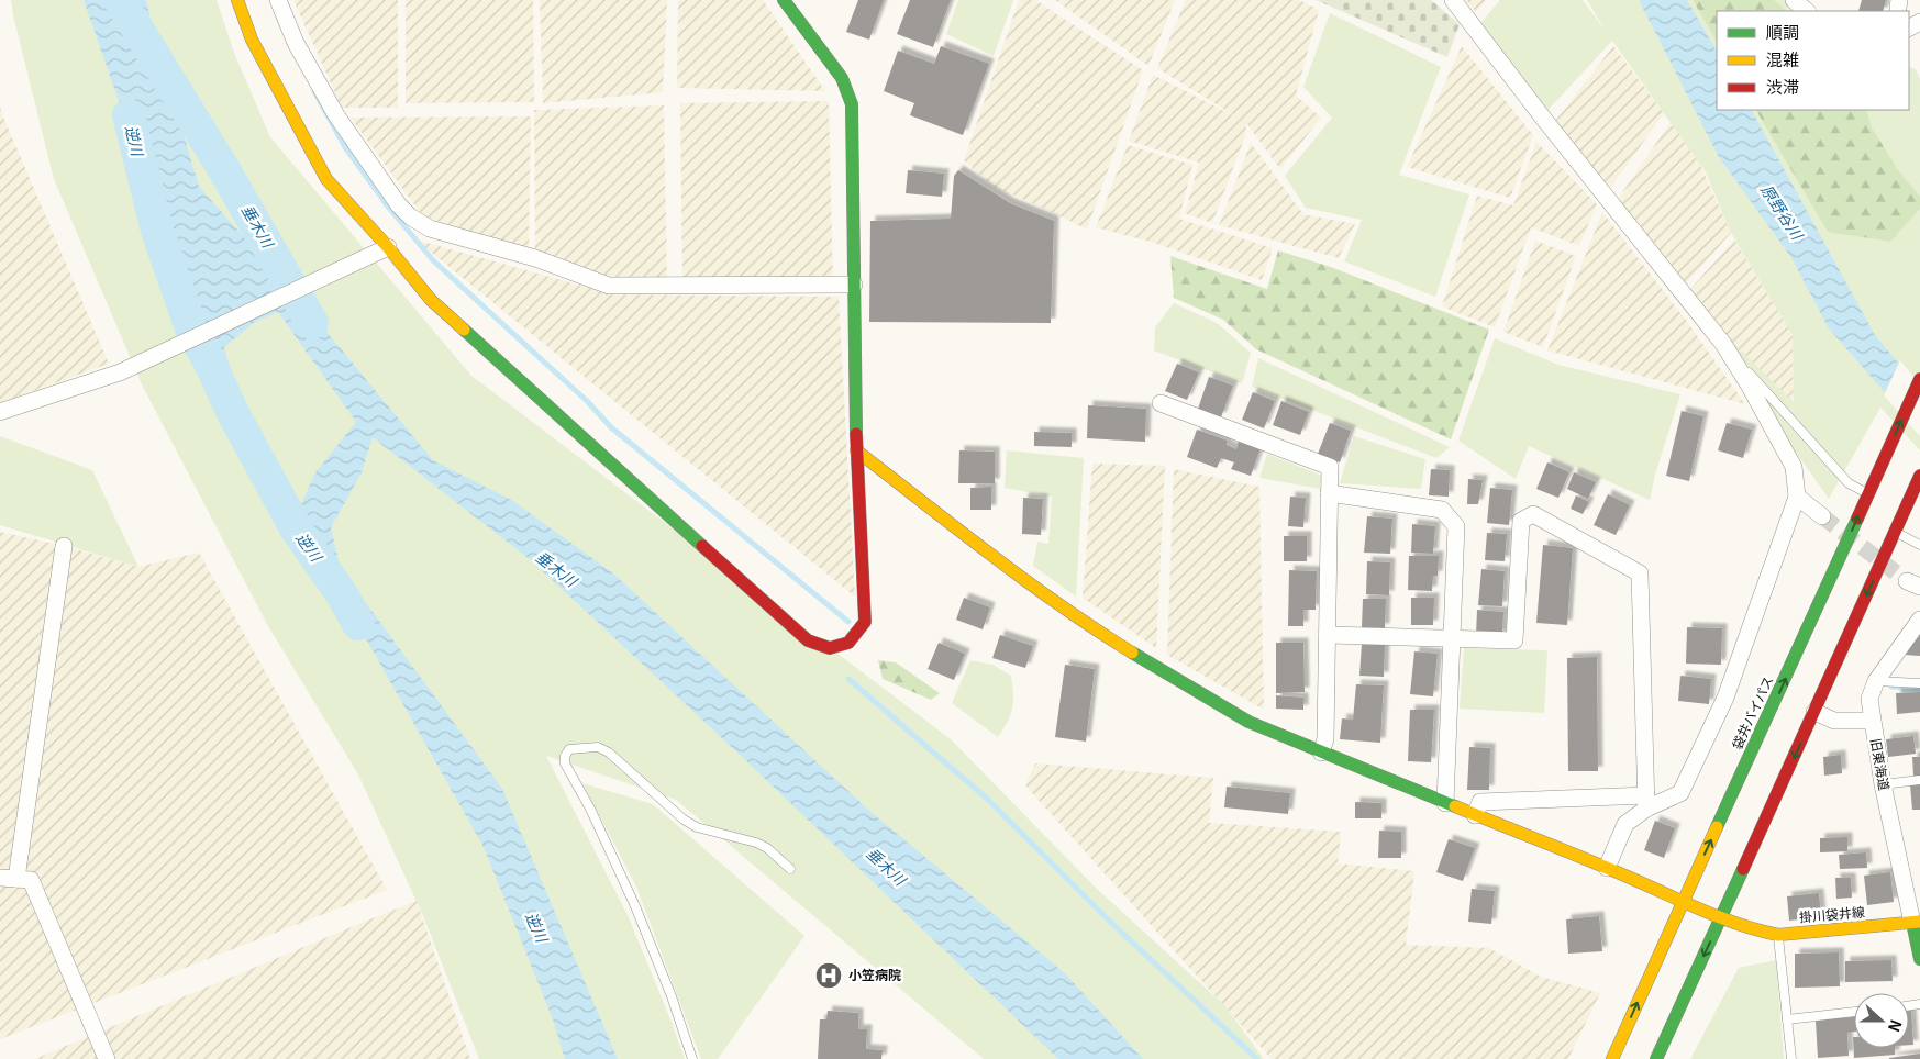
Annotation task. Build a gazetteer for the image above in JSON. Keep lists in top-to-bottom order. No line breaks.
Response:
{"streets":{"main road":["袋井バイパス","掛川袋井線"],"street":["旧東海道"]},"crossings":[["袋井バイパス","掛川袋井線"],["旧東海道","掛川袋井線"]],"water":["逆川","原野谷川","垂木川"],"places":{"hospital":["小笠病院"]},"legend":["順調","混雑","渋滞"],"north":"right"}
